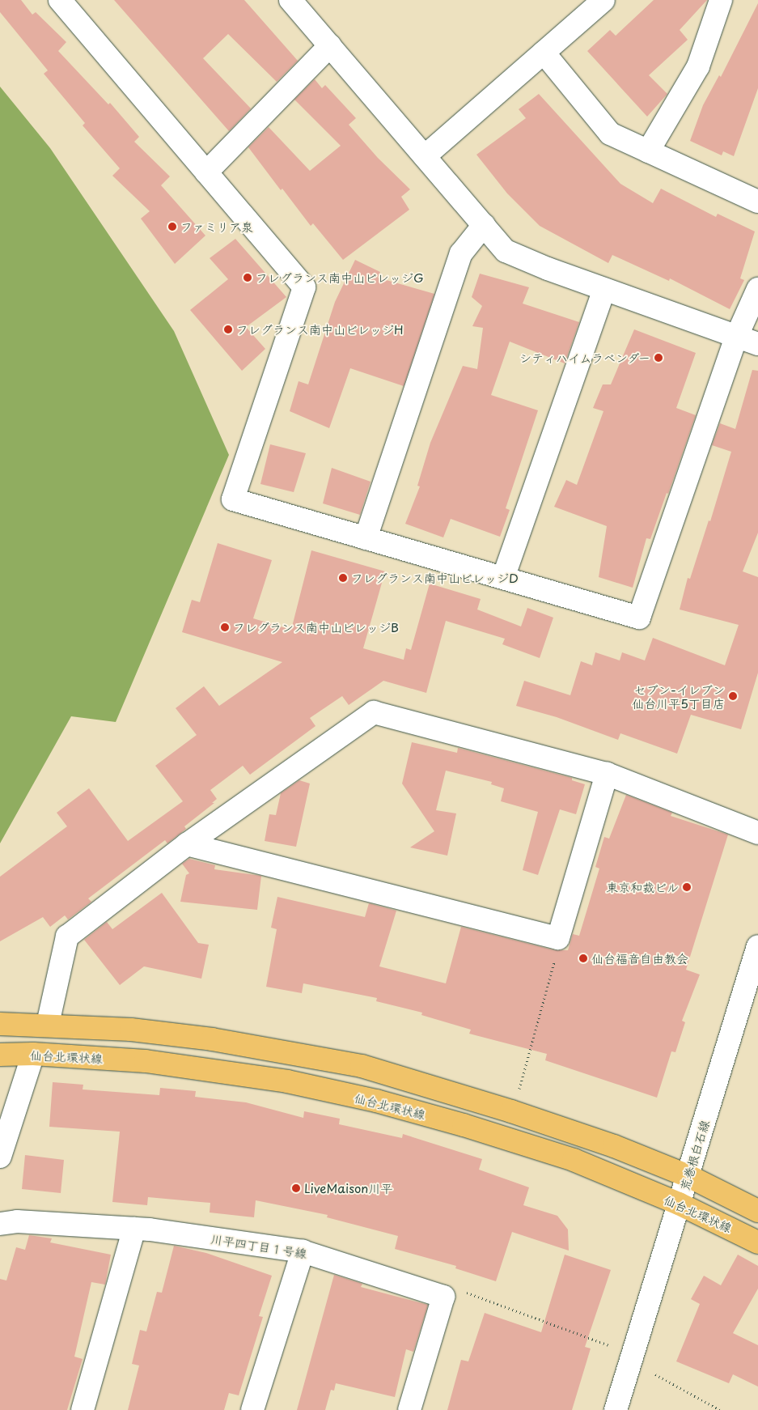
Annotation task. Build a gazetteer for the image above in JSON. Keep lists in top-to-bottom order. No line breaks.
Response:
{"streets":{"main road":["仙台北環状線"],"street":["荒巻根白石線","川平四丁目１号線"]},"crossings":[["仙台北環状線","荒巻根白石線"]],"places":["ファミリア泉","フレグランス南中山ビレッジG","フレグランス南中山ビレッジH","シティハイムラベンダー","フレグランス南中山ビレッジD","フレグランス南中山ビレッジB","セブン-イレブン 仙台川平5丁目店","東京和裁ビル","仙台福音自由教会","LiveMaison川平"]}
